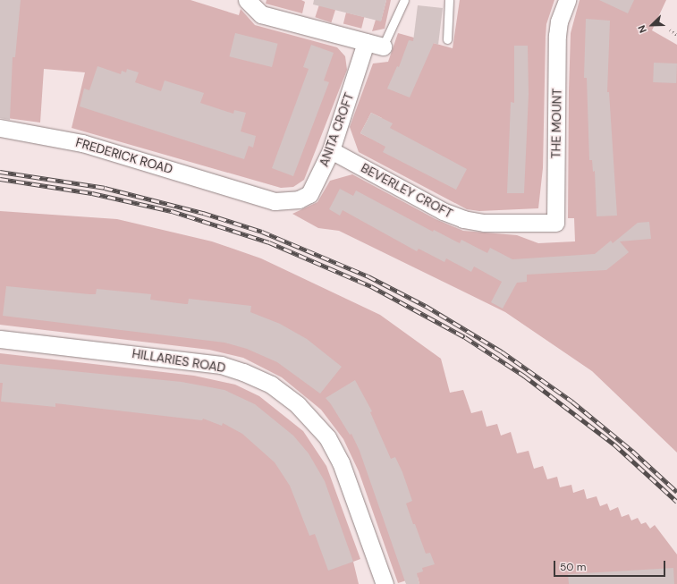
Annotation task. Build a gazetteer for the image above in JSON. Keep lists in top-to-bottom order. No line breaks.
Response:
{"streets":{"street":["THE MOUNT","ANITA CROFT","FREDERICK ROAD","BEVERLEY CROFT","HILLARIES ROAD"]},"crossings":[["THE MOUNT","BEVERLEY CROFT"],["ANITA CROFT","FREDERICK ROAD"],["ANITA CROFT","BEVERLEY CROFT"]],"scale_bar":"50 m","north":"bottom left"}
